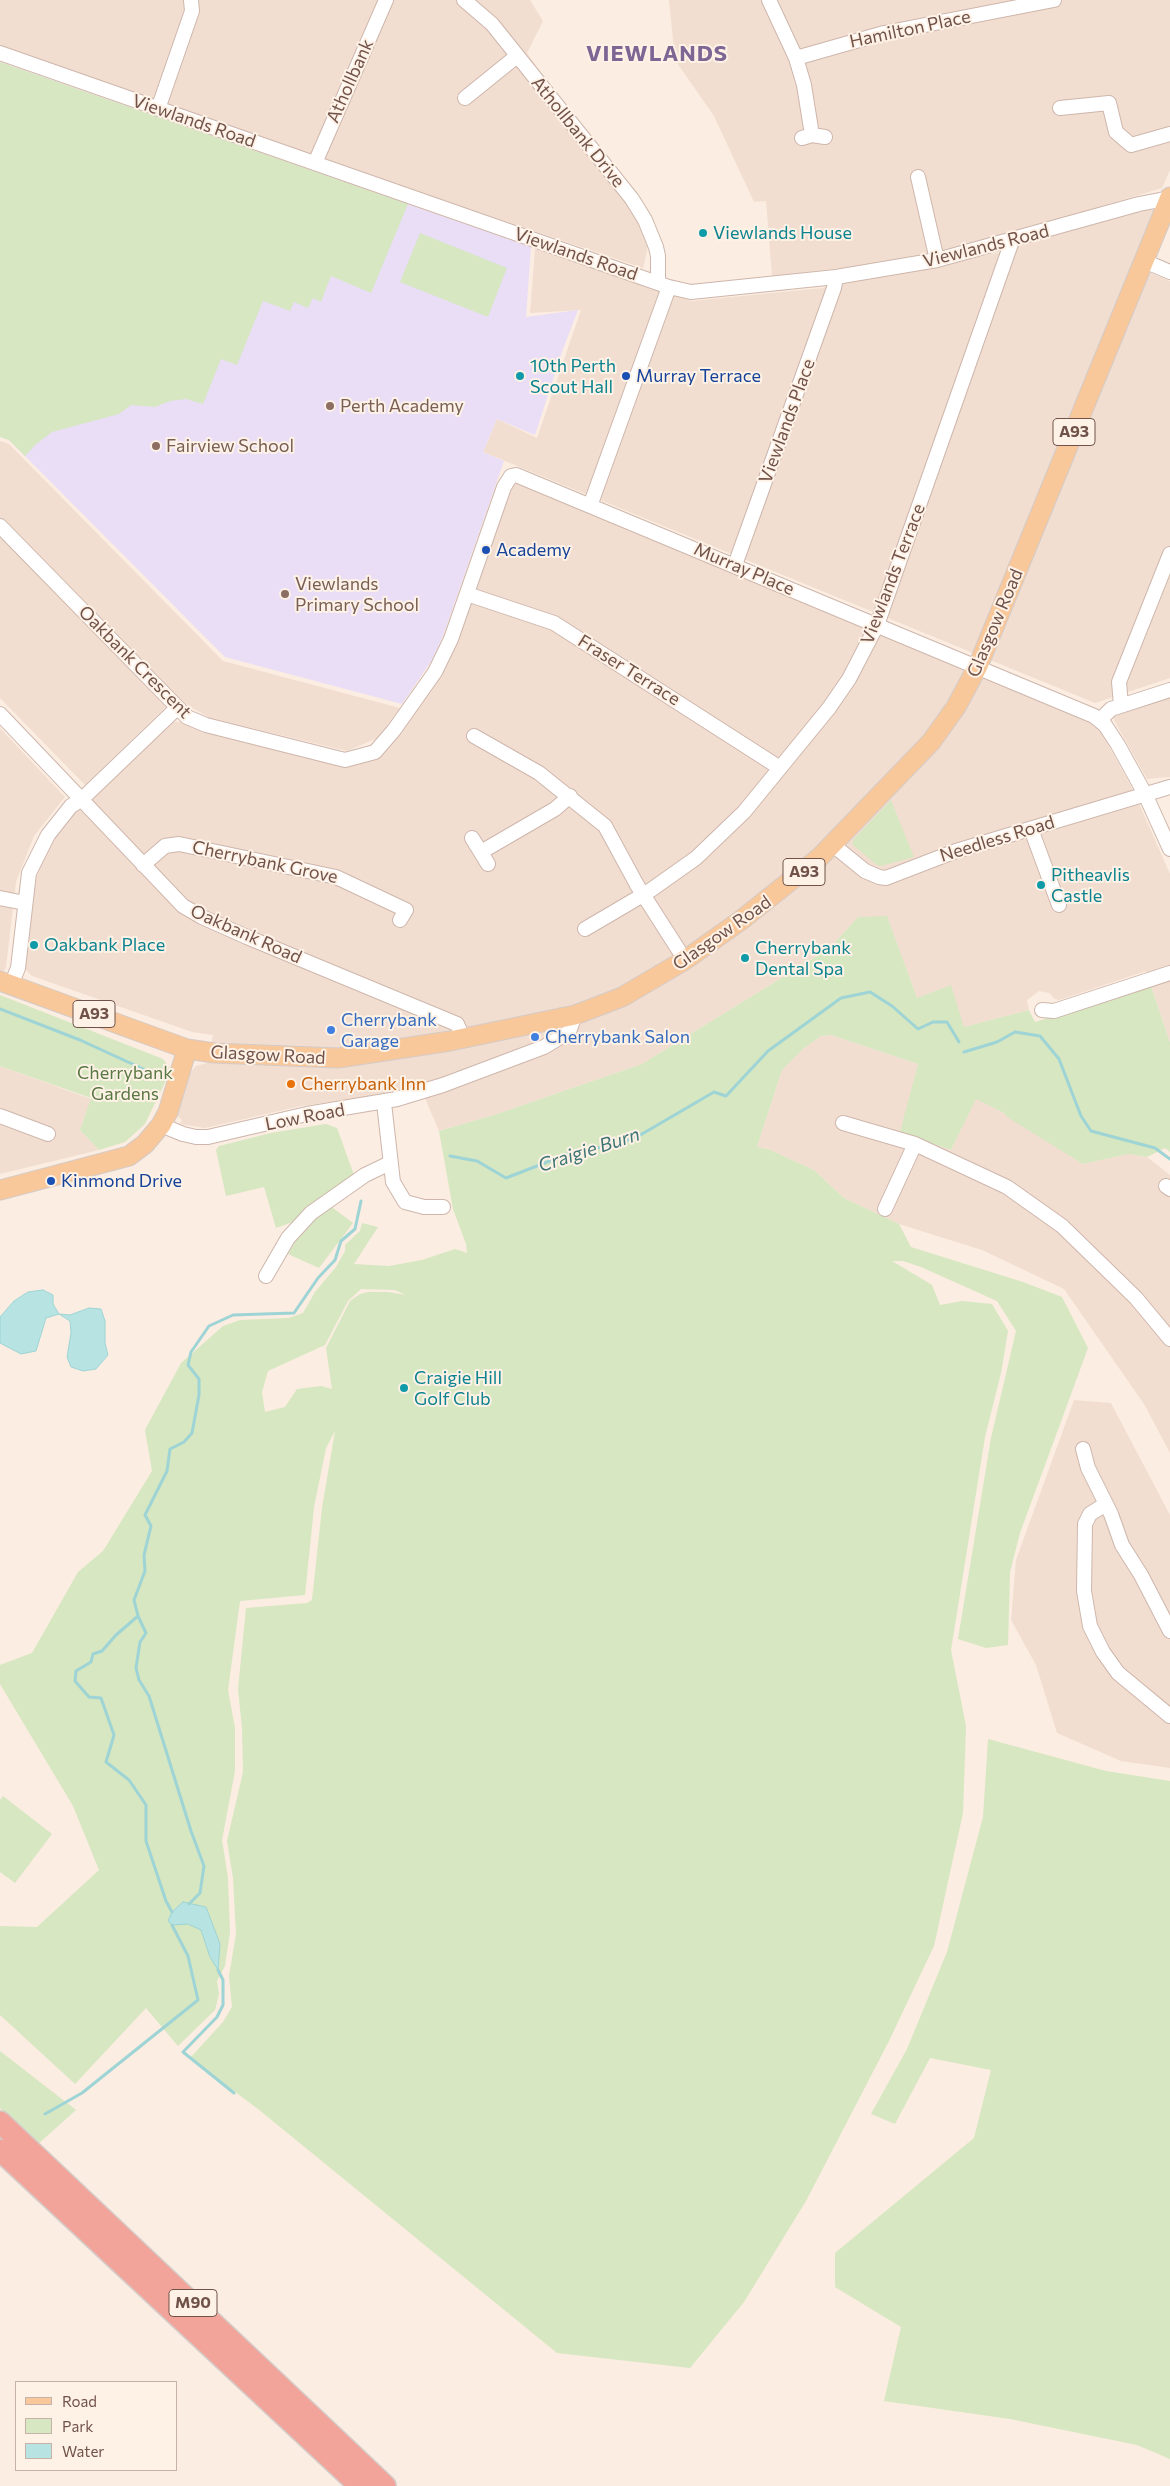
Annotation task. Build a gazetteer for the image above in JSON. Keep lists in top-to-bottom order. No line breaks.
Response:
{"streets":{"highway":["M90"],"main road":["A93","Glasgow Road"],"street":["Hamilton Place","Athollbank","Viewlands Road","Athollbank Drive","Viewlands Place","Murray Place","Viewlands Terrace","Oakbank Crescent","Fraser Terrace","Needless Road","Cherrybank Grove","Oakbank Road","Low Road"]},"crossings":[["Athollbank","Viewlands Road"],["Viewlands Road","Athollbank Drive"],["Viewlands Road","Viewlands Place"],["Viewlands Road","Viewlands Terrace"],["Viewlands Road","Glasgow Road"],["Viewlands Place","Murray Place"],["Murray Place","Viewlands Terrace"],["Murray Place","Glasgow Road"],["Murray Place","Oakbank Crescent"],["Viewlands Terrace","Fraser Terrace"],["Glasgow Road","Needless Road"],["Glasgow Road","Oakbank Road"],["Glasgow Road","Low Road"],["Oakbank Crescent","Fraser Terrace"],["Cherrybank Grove","Oakbank Road"]],"districts":["VIEWLANDS"],"water":["Craigie Burn"],"parks":["Cherrybank Gardens"],"places":["Viewlands House","10th Perth Scout Hall","Murray Terrace","Perth Academy","Fairview School","Academy","Viewlands Primary School","Pitheavlis Castle","Oakbank Place","Cherrybank Dental Spa","Cherrybank Garage","Cherrybank Salon","Cherrybank Inn","Kinmond Drive","Craigie Hill Golf Club"],"legend":["Road","Park","Water"]}
